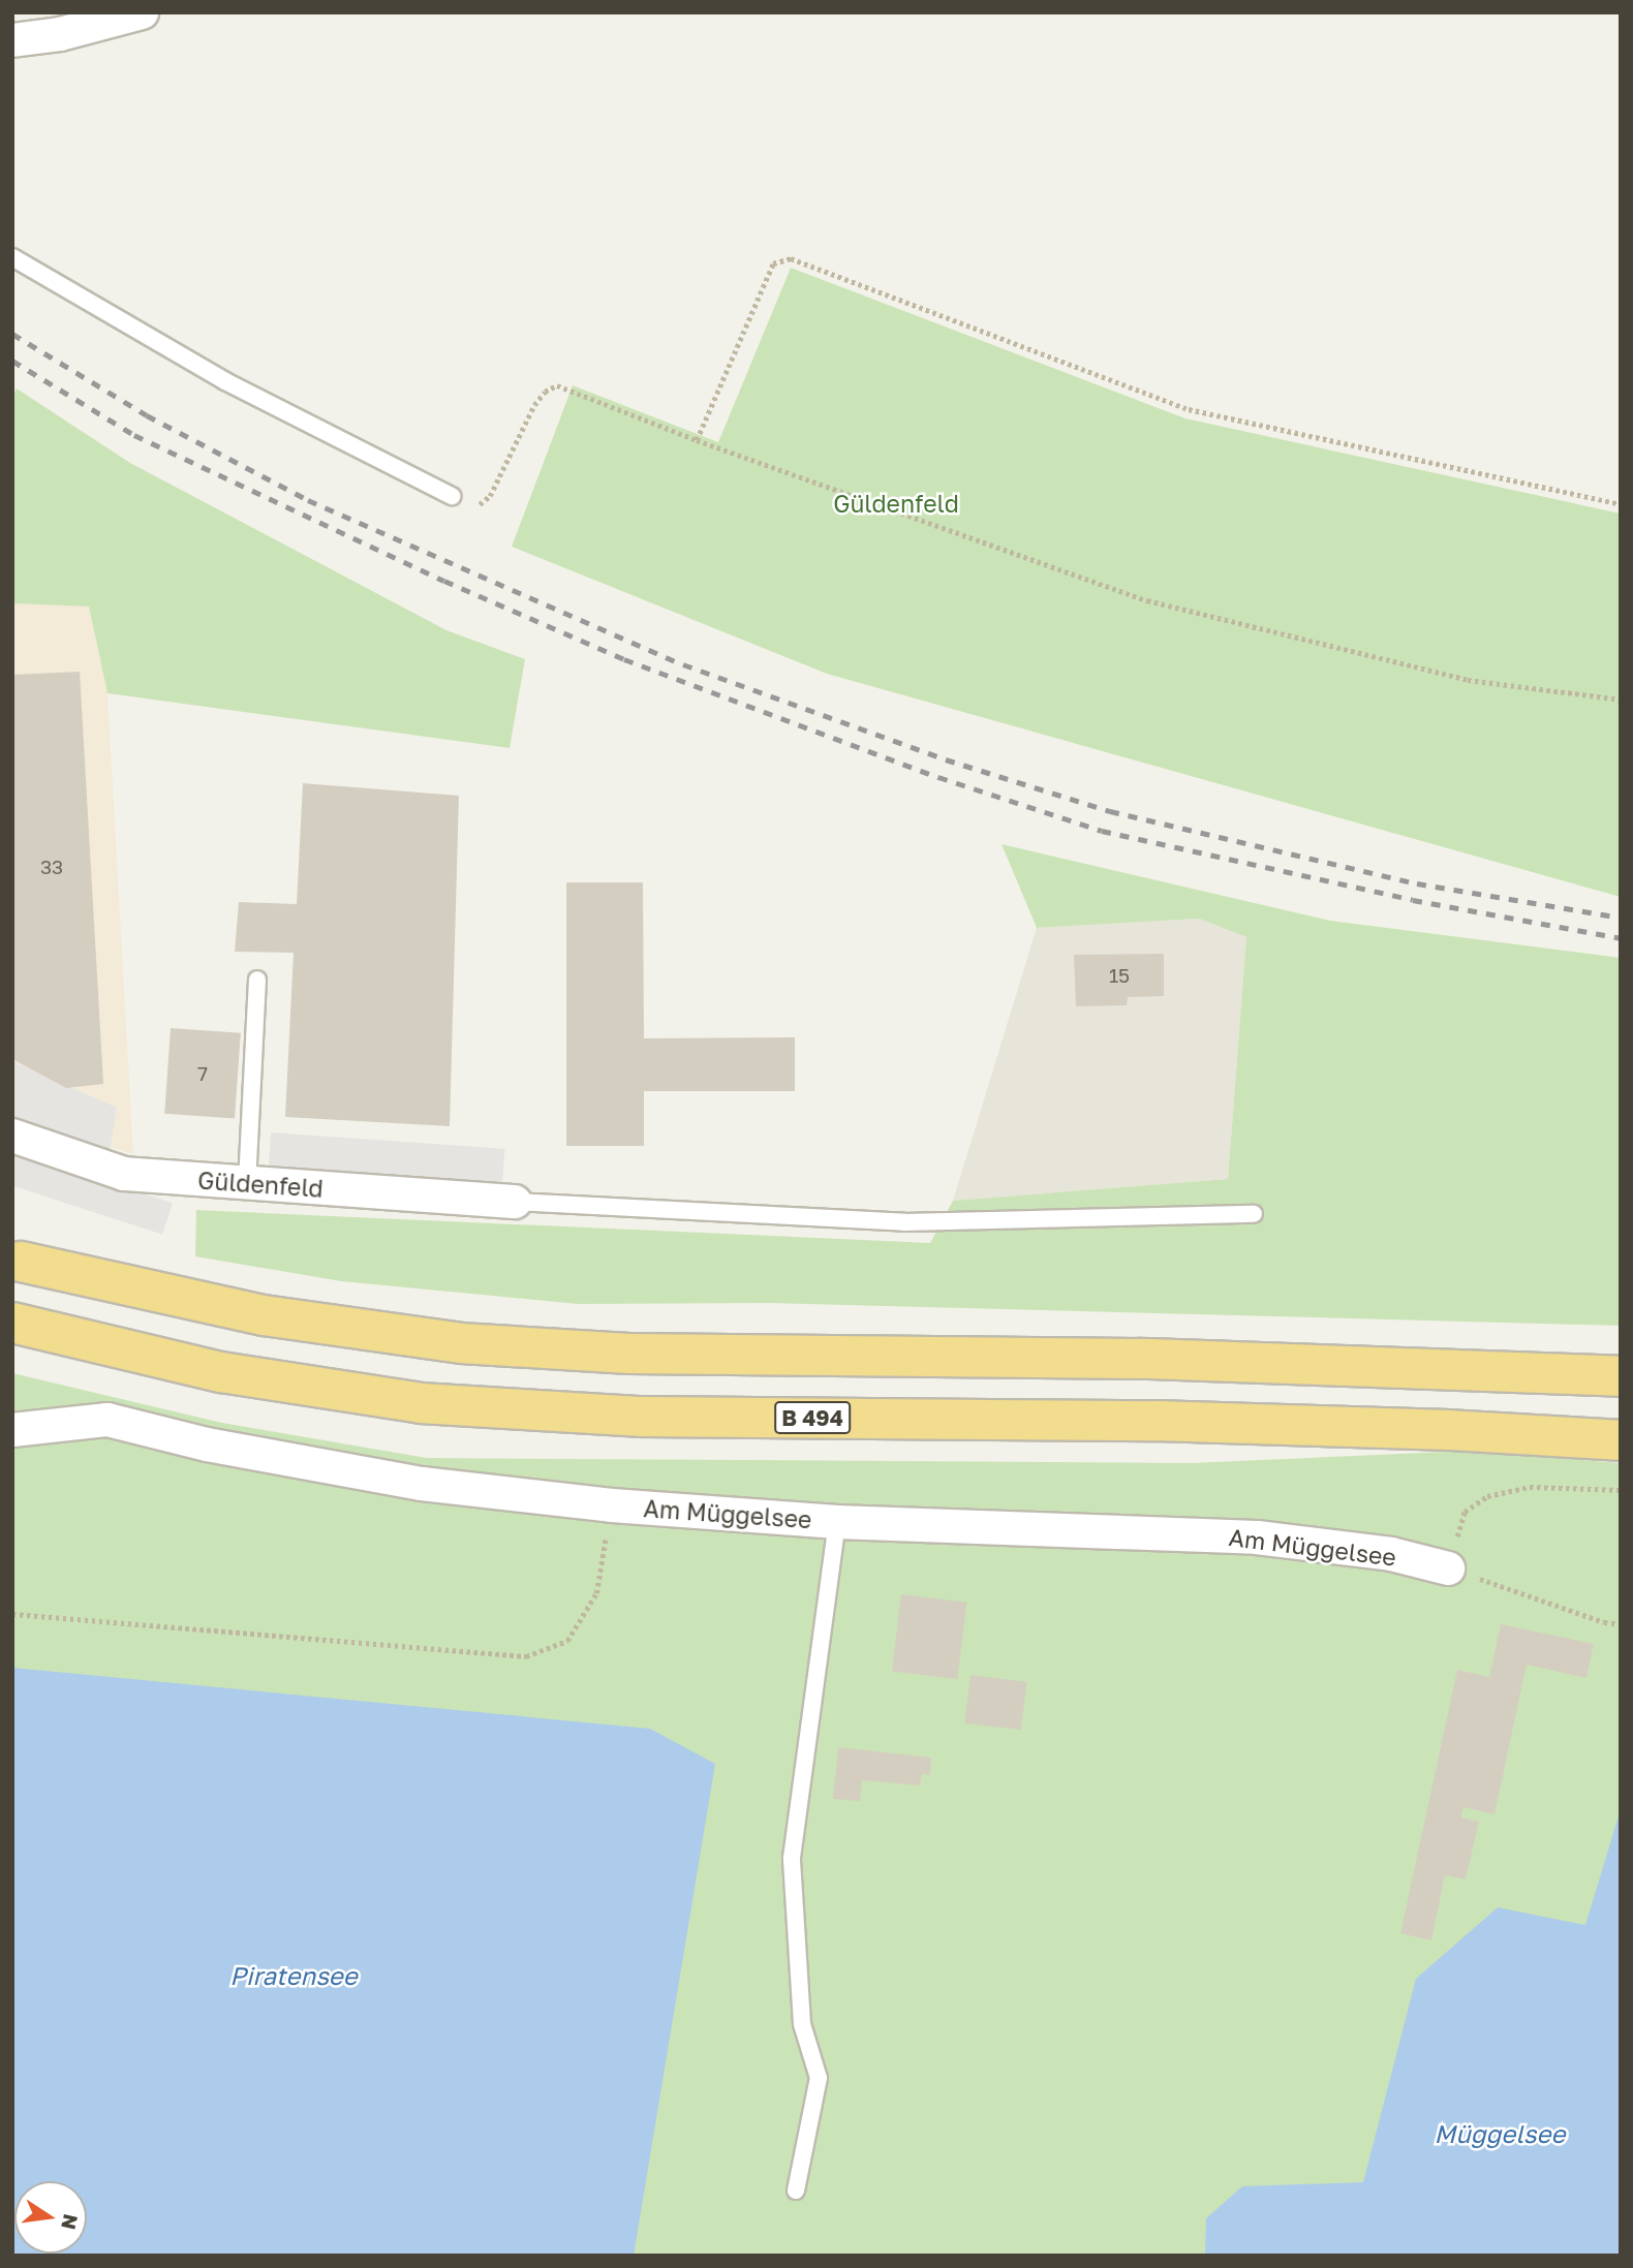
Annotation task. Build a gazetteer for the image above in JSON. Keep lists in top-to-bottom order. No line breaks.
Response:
{"streets":{"highway":["B 494"],"street":["Güldenfeld","Am Müggelsee"]},"water":["Piratensee","Müggelsee"],"parks":["Güldenfeld"],"house_numbers":["33","15","7"],"north":"right"}
